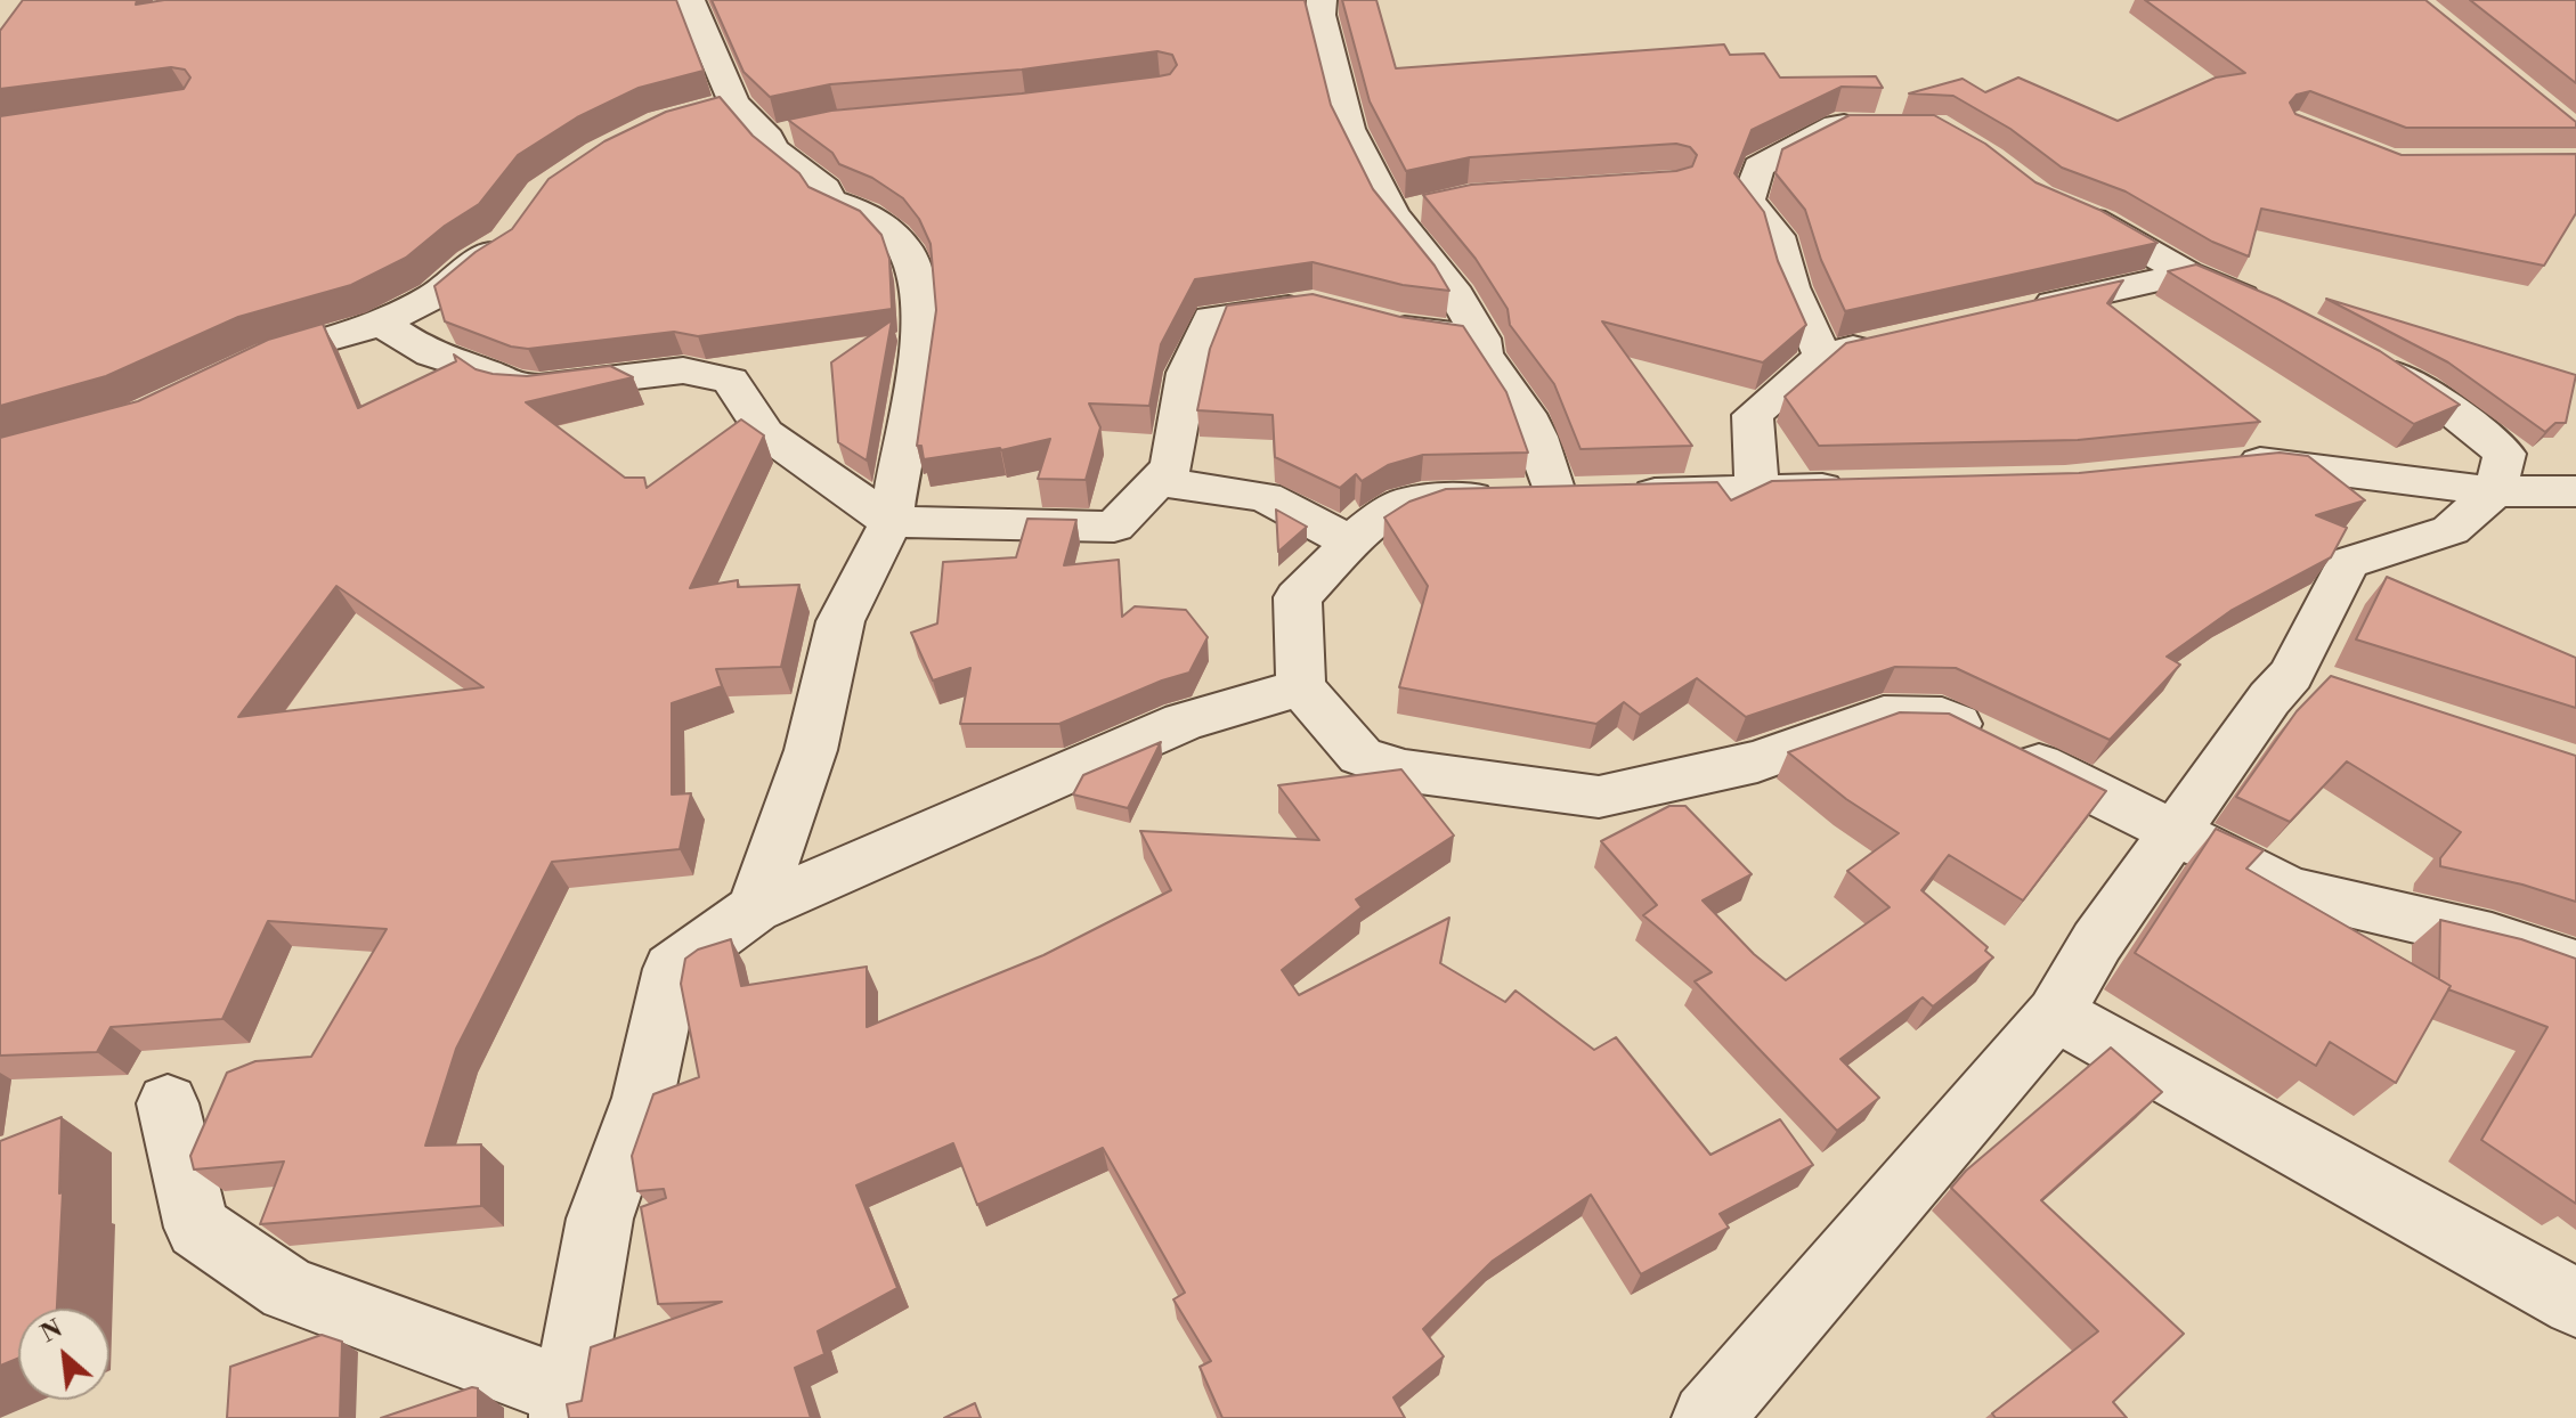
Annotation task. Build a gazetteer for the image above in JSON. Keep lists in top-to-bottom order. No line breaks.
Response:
{"north":"top left"}
